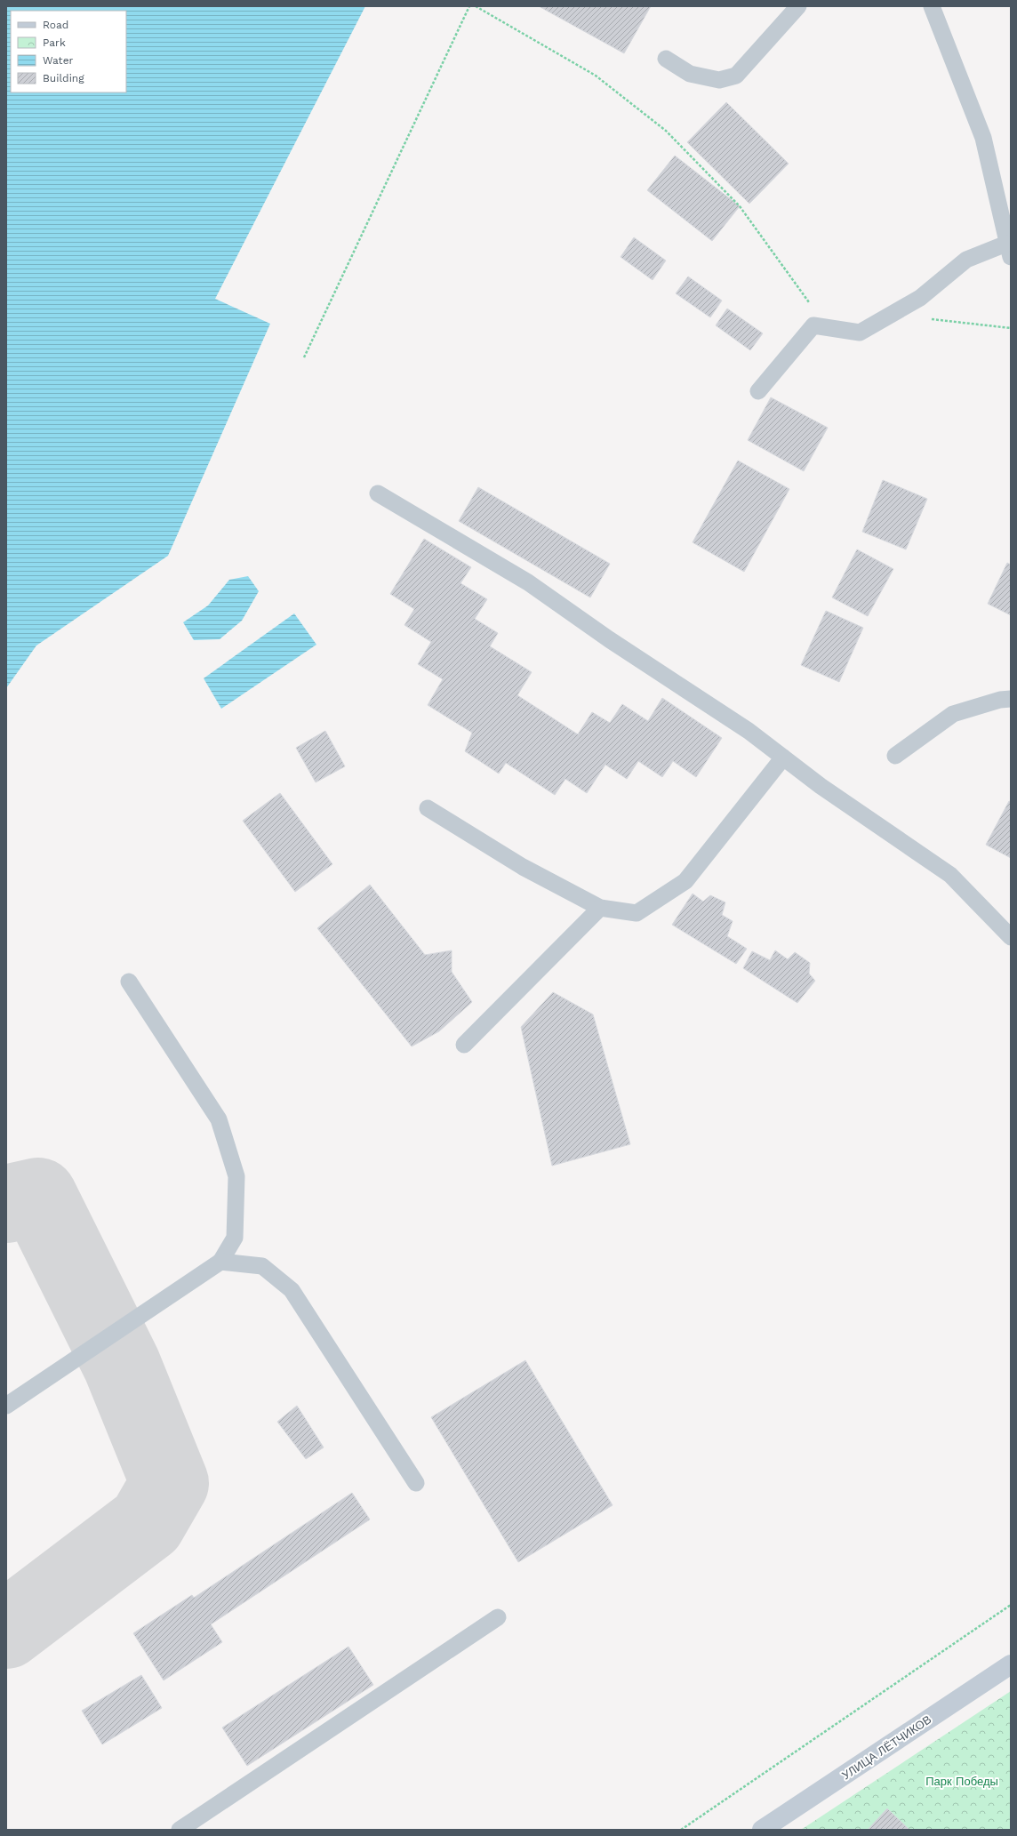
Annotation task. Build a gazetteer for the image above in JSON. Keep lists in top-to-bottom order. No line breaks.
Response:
{"streets":{"main road":["УЛИЦА ЛЁТЧИКОВ"]},"parks":["Парк Победы"],"legend":["Road","Park","Water","Building"]}
